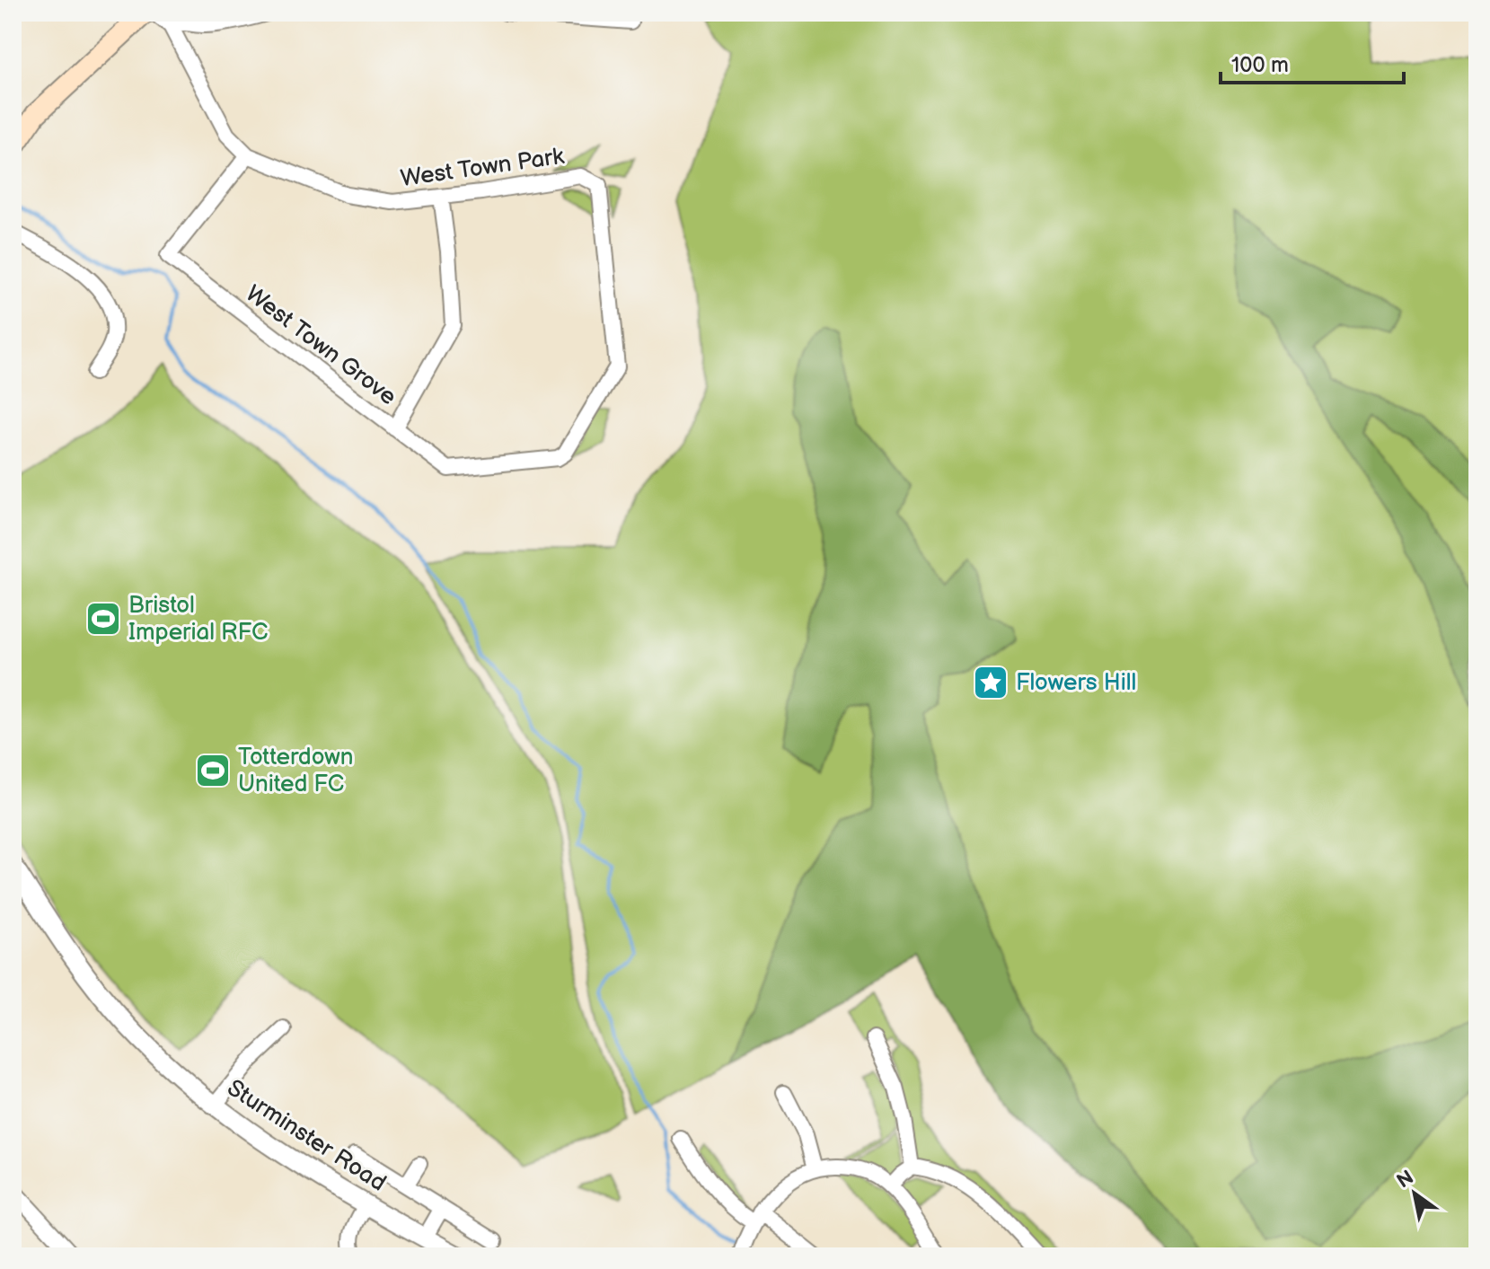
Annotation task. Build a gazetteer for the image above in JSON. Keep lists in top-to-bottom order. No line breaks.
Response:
{"streets":{"street":["West Town Park","West Town Grove","Sturminster Road"]},"crossings":[["West Town Park","West Town Grove"]],"places":{"sports":["Bristol Imperial RFC","Totterdown United FC"],"place":["Flowers Hill"]},"scale_bar":"100 m","north":"top left"}
